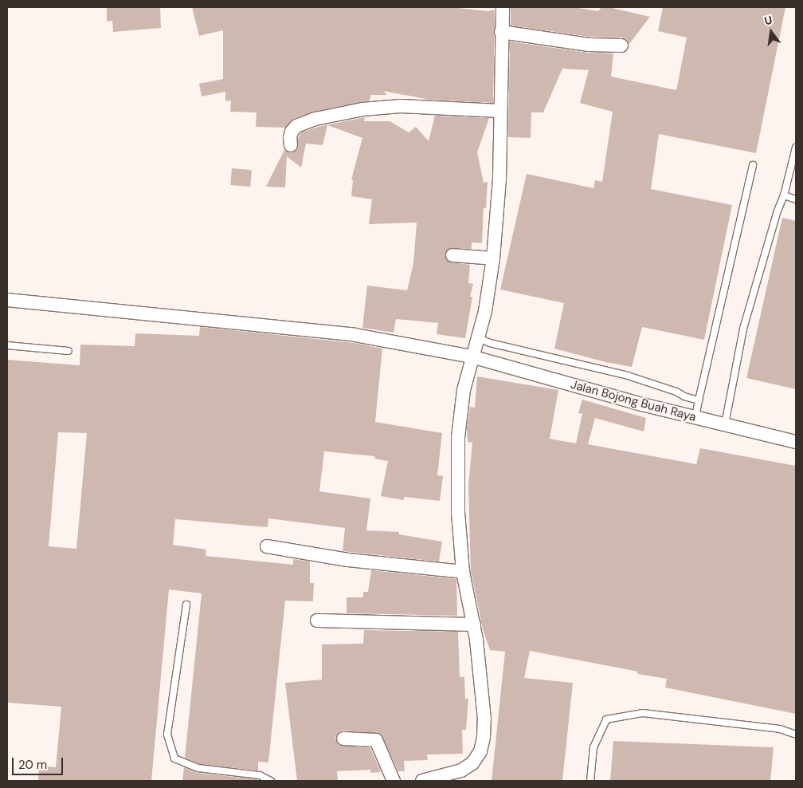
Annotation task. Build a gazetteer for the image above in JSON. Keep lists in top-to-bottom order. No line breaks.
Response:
{"streets":{"street":["Jalan Bojong Buah Raya"]},"scale_bar":"20 m","north":"top"}
